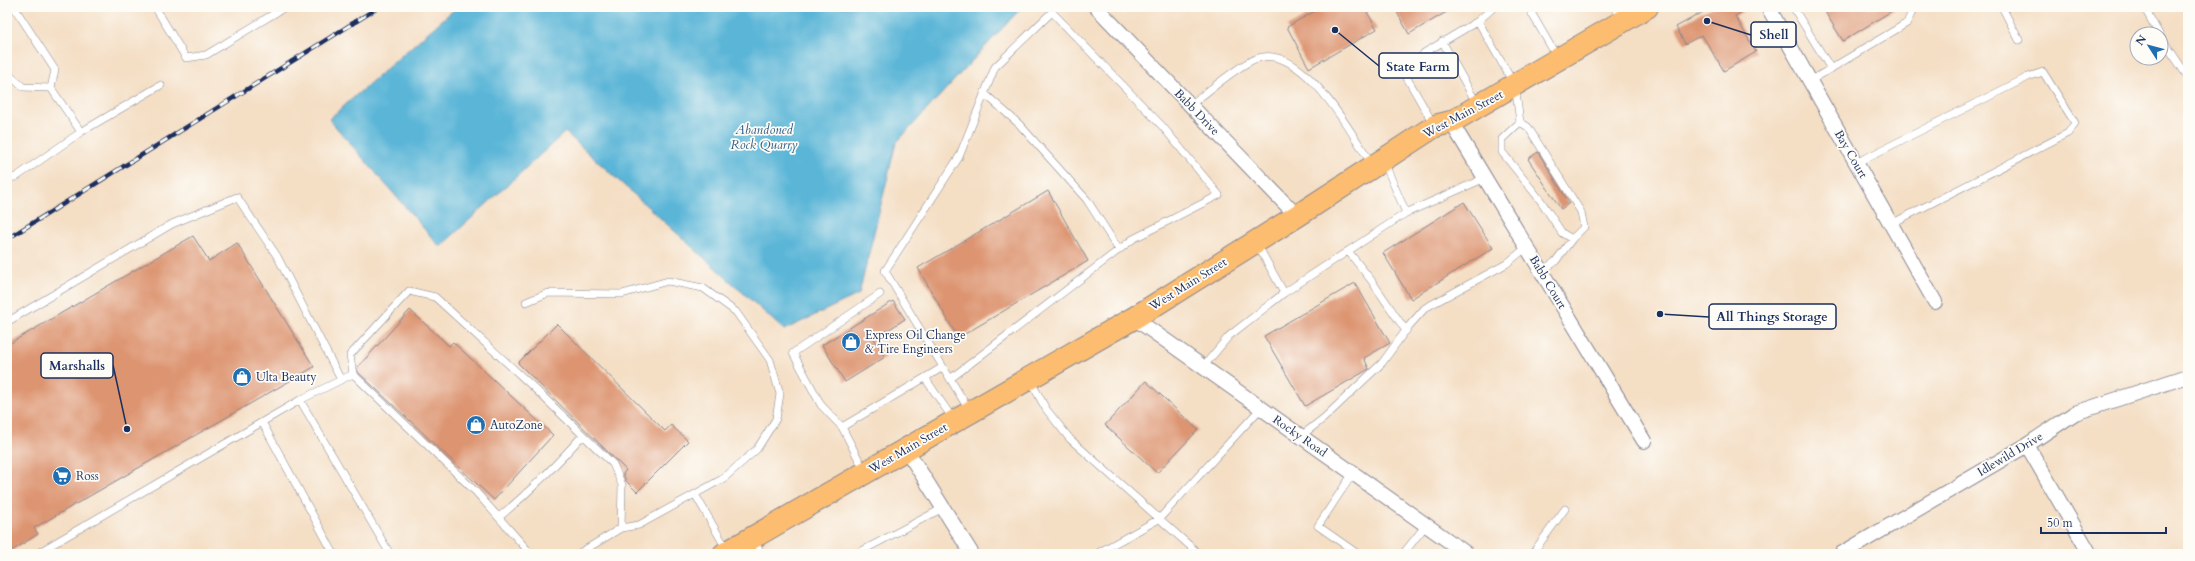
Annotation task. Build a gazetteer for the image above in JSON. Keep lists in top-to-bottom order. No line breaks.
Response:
{"streets":{"main road":["West Main Street"],"street":["Babb Drive","Bay Court","Babb Court","Rocky Road","Idlewild Drive"]},"crossings":[["Babb Drive","West Main Street"],["West Main Street","Babb Court"],["West Main Street","Rocky Road"]],"water":["Abandoned Rock Quarry"],"places":{"other":["Shell","State Farm","All Things Storage","Marshalls"],"shop":["Express Oil Change & Tire Engineers","Ulta Beauty","AutoZone"],"supermarket":["Ross"]},"scale_bar":"50 m","north":"top left"}
